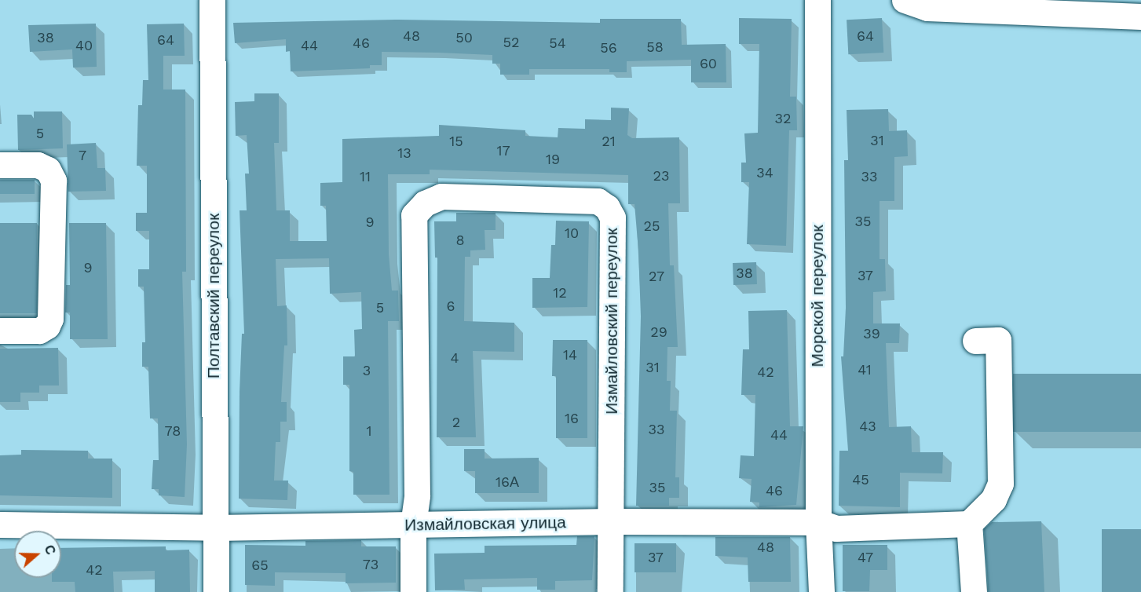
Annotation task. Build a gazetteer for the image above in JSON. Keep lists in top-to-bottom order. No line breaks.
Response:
{"streets":{"street":["Полтавский переулок","Морской переулок","Измайловский переулок","Измайловская улица"]},"crossings":[["Полтавский переулок","Измайловская улица"],["Морской переулок","Измайловская улица"],["Измайловский переулок","Измайловская улица"]],"house_numbers":["48","64","38","50","64","52","46","54","40","44","58","56","60","32","5","31","15","21","17","13","7","19","34","23","11","33","35","9","25","10","8","9","38","37","27","12","6","5","29","39","14","4","31","41","3","42","16","2","43","33","78","1","44","45","16А","35","46","48","37","47","73","65","42"],"north":"right"}
